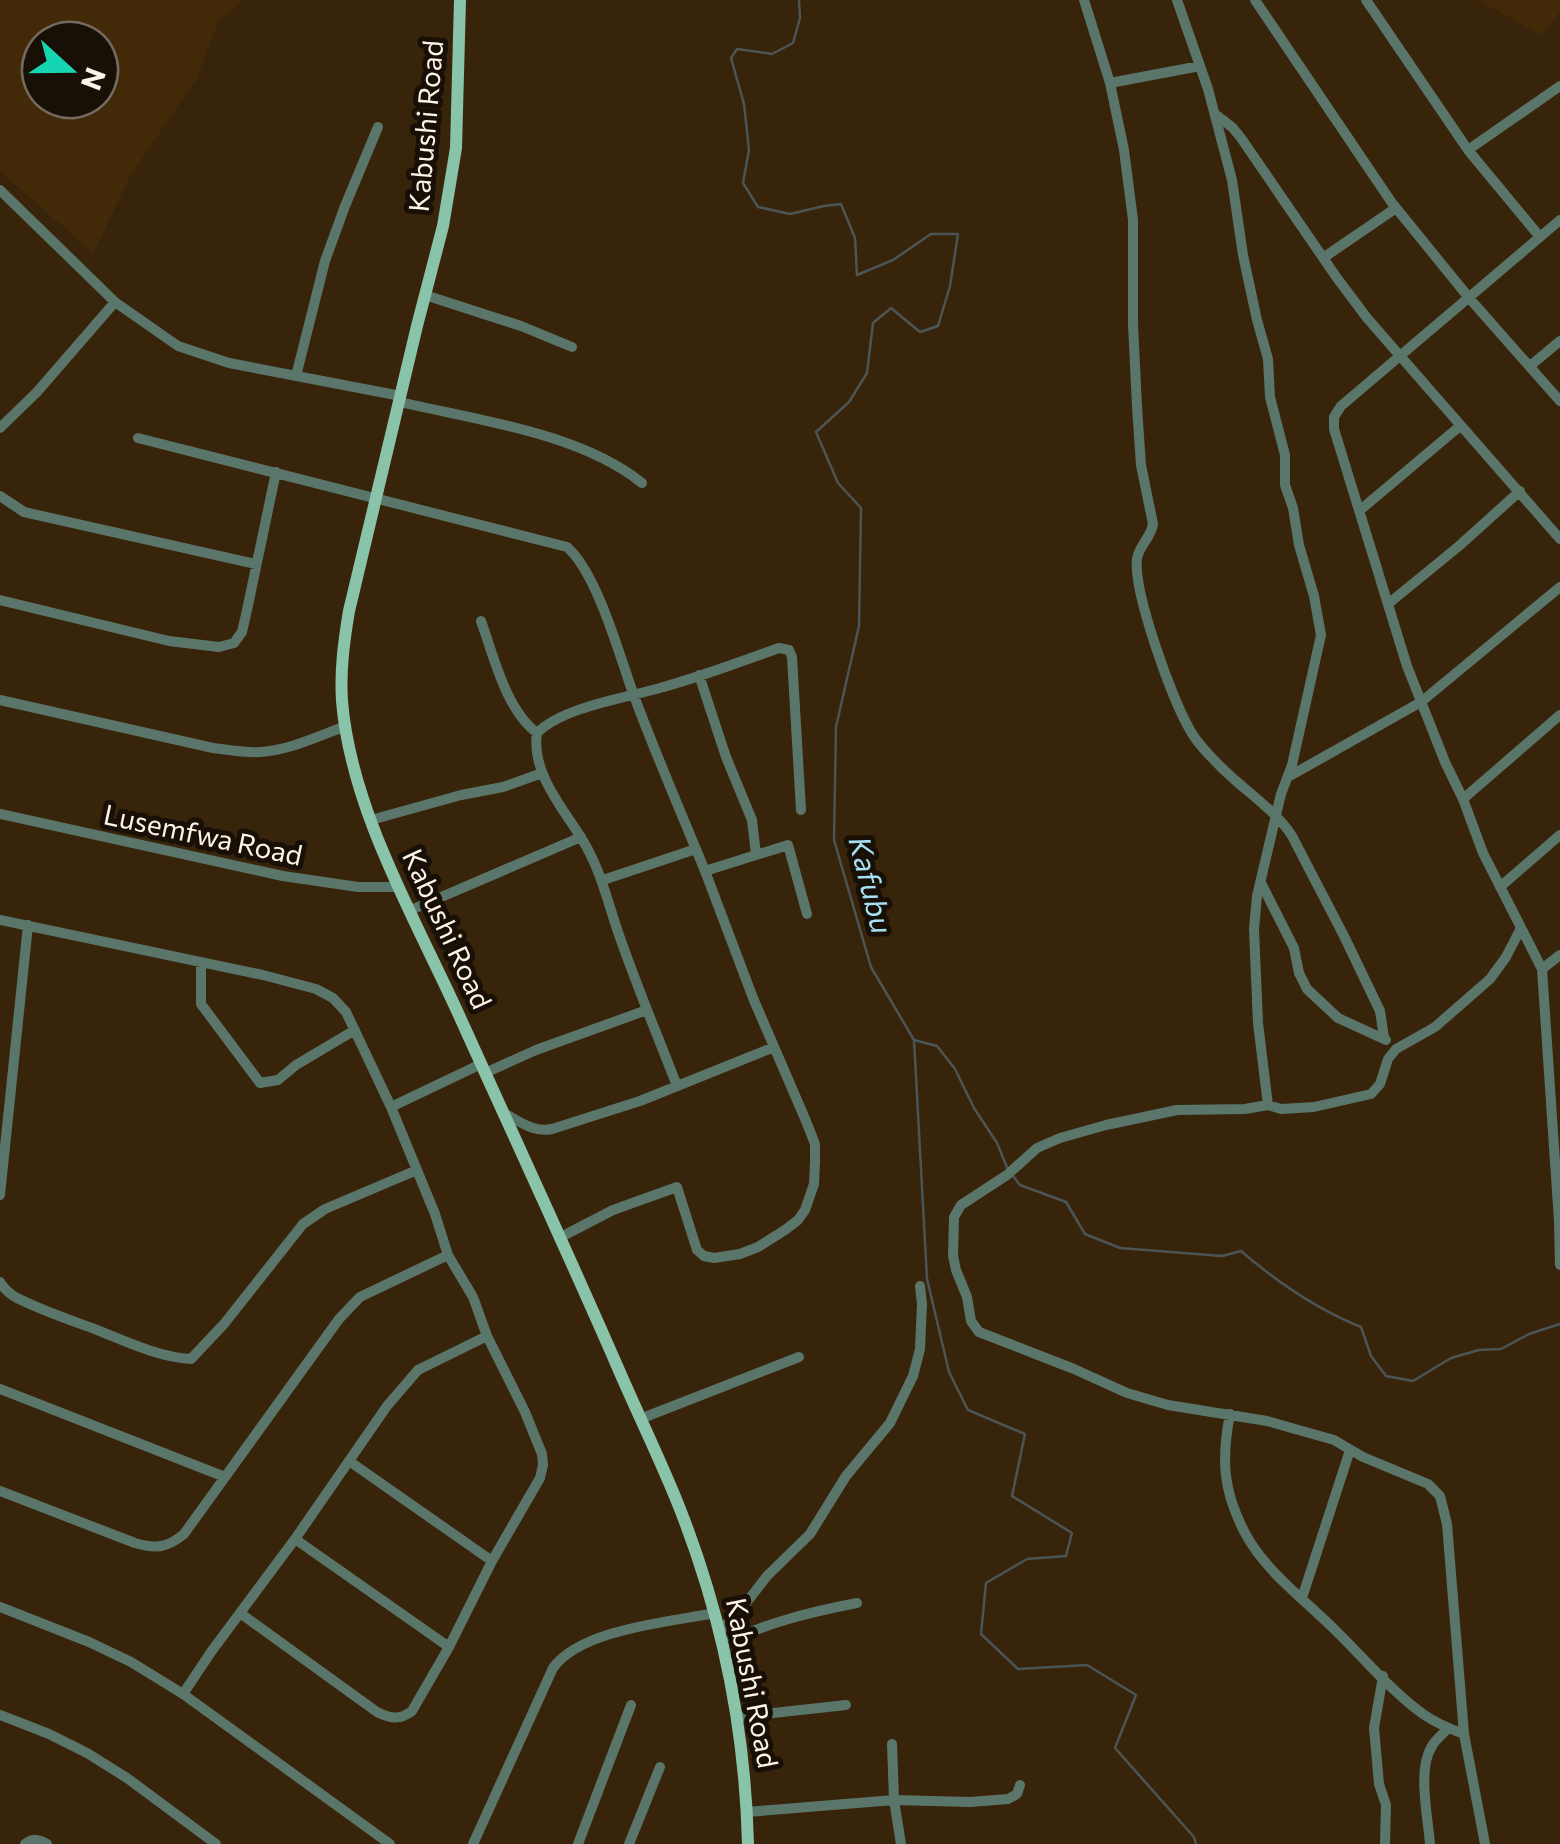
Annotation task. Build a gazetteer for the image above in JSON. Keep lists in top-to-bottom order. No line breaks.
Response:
{"streets":{"main road":["Kabushi Road"],"street":["Lusemfwa Road"]},"crossings":[["Kabushi Road","Lusemfwa Road"]],"water":["Kafubu"],"north":"right"}
